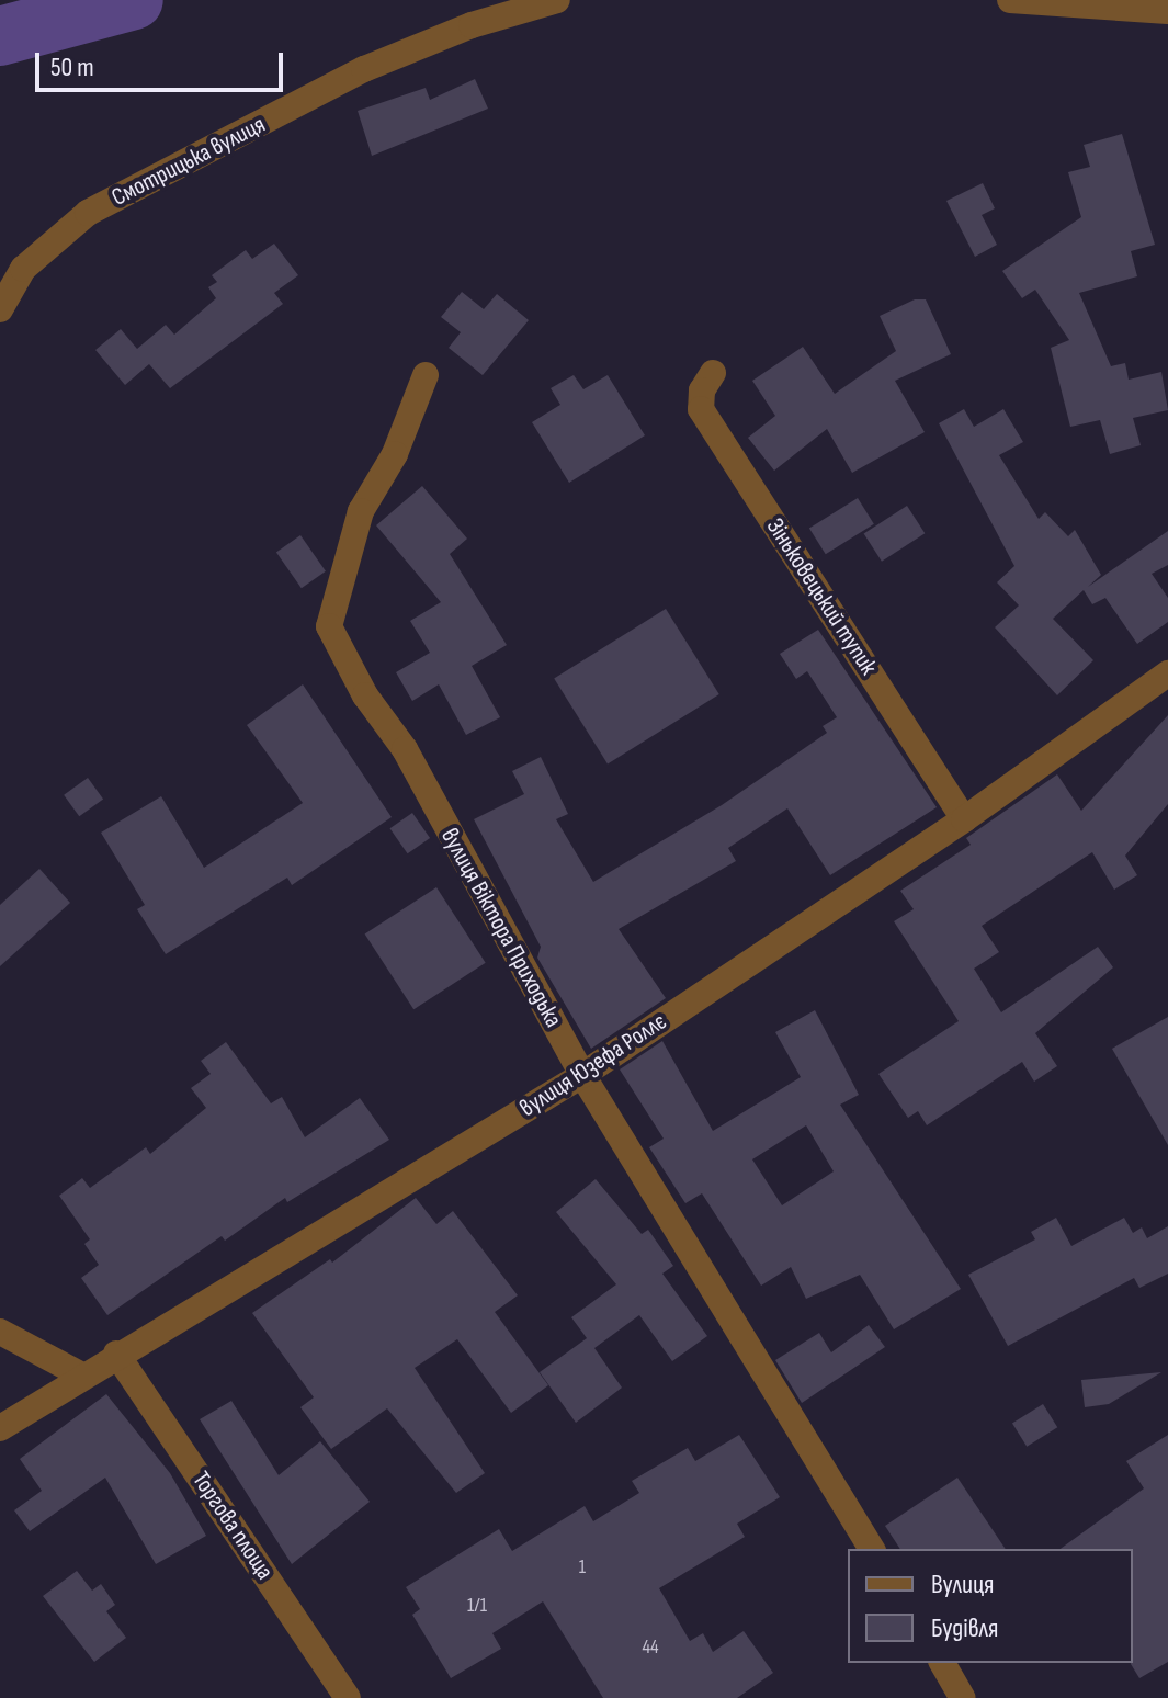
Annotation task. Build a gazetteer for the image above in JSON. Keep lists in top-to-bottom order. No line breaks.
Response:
{"streets":{"street":["Смотрицька вулиця","Зіньковецький тупик","вулиця Віктора Приходька","вулиця Юзефа Роллє","Торгова площа"]},"crossings":[["Зіньковецький тупик","вулиця Юзефа Роллє"],["вулиця Віктора Приходька","вулиця Юзефа Роллє"],["вулиця Юзефа Роллє","Торгова площа"]],"house_numbers":["1","1/1","44"],"legend":["Вулиця","Будівля"],"scale_bar":"50 m"}
